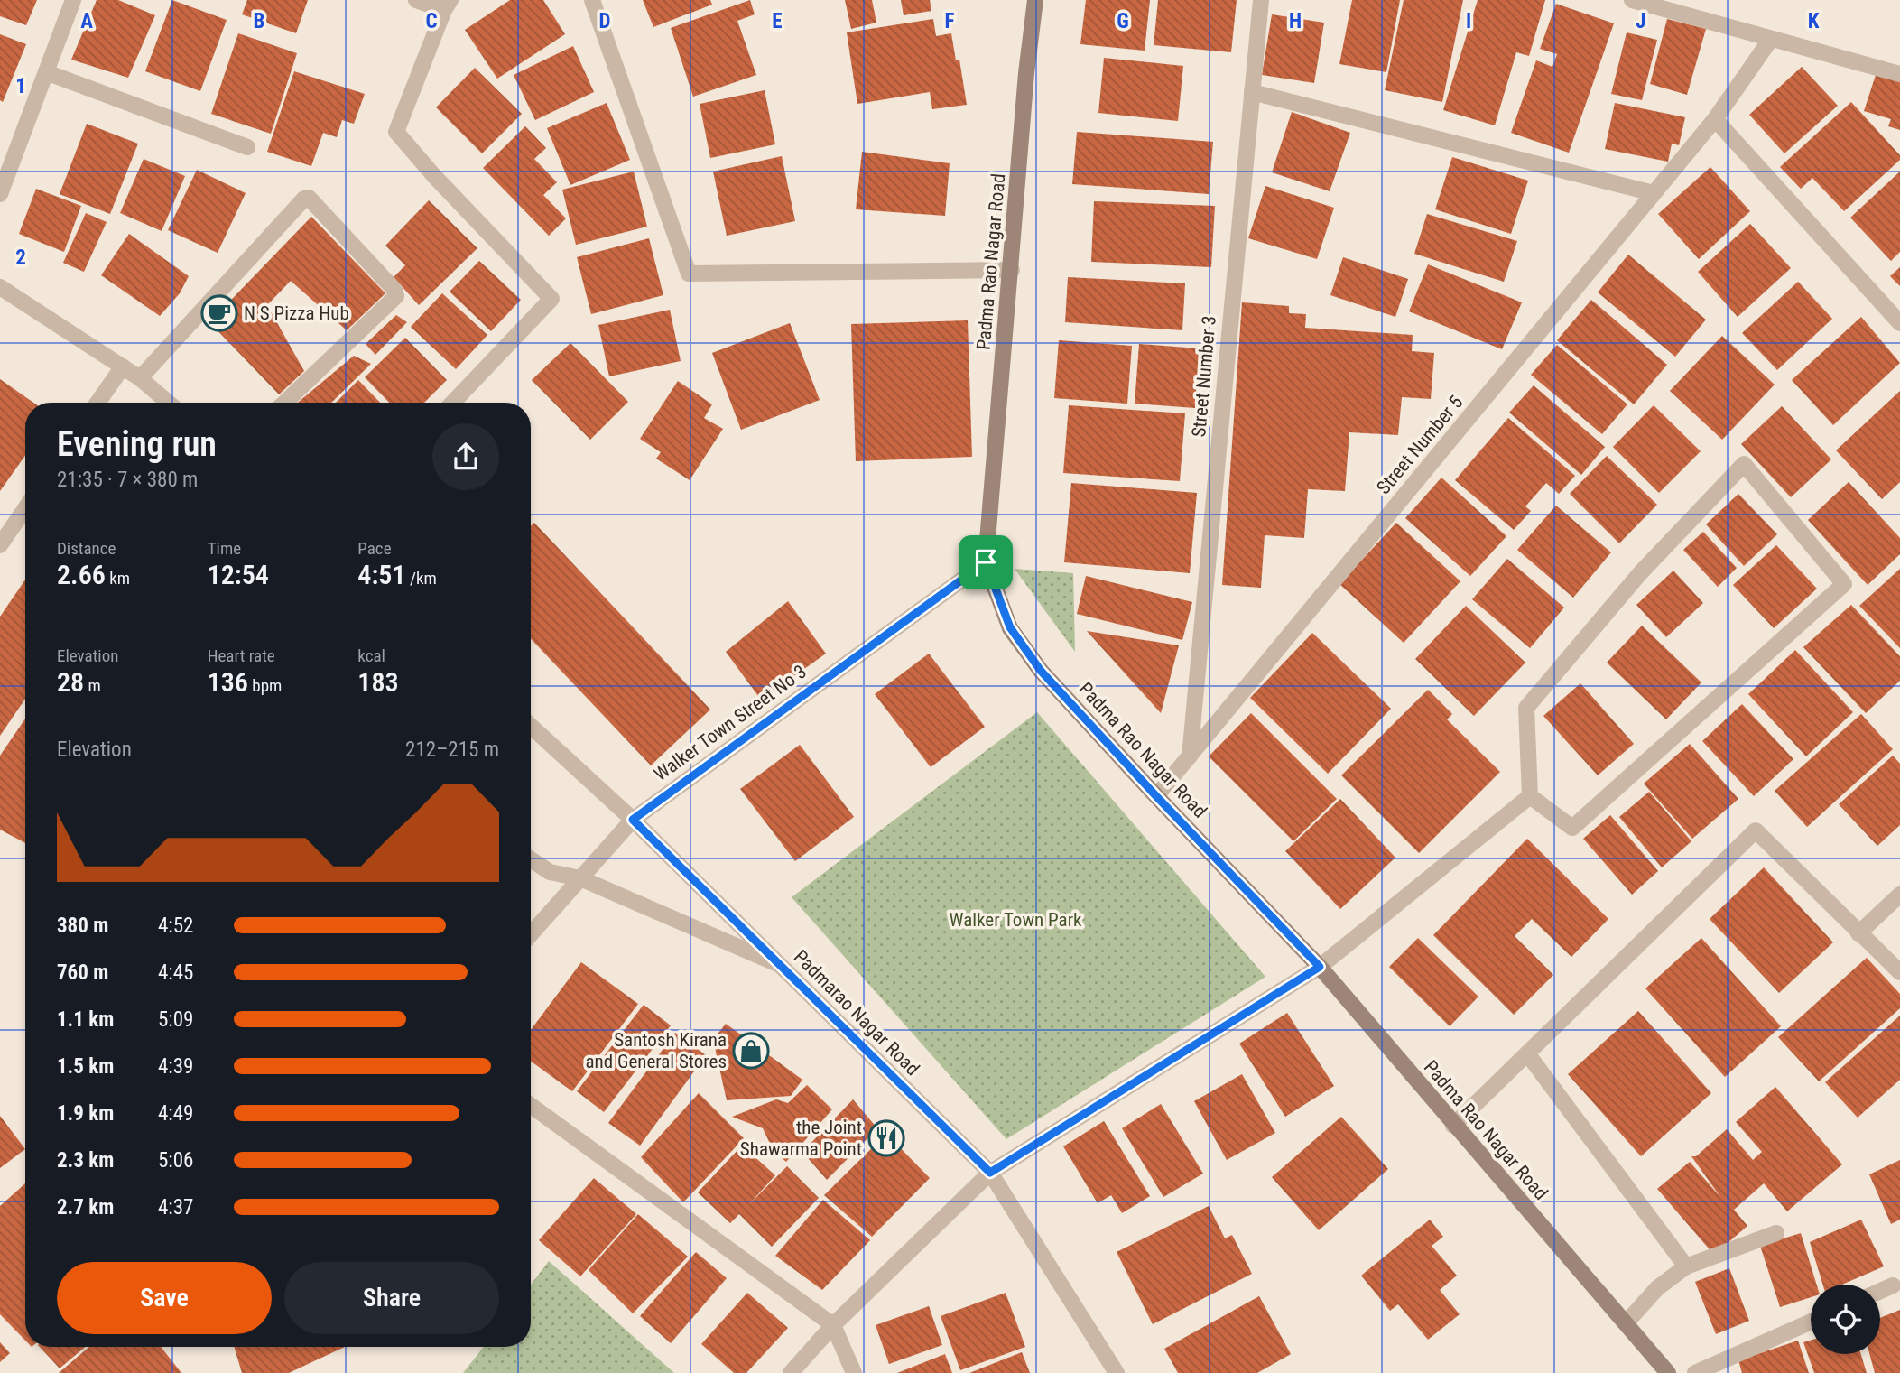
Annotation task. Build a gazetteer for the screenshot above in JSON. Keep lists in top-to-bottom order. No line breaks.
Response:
{"streets":{"main road":["Padma Rao Nagar Road"],"street":["Street Number 3","Street Number 5","Walker Town Street No 3","Padmarao Nagar Road"]},"crossings":[["Padma Rao Nagar Road","Street Number 5"],["Padma Rao Nagar Road","Walker Town Street No 3"],["Street Number 3","Street Number 5"],["Walker Town Street No 3","Padmarao Nagar Road"]],"parks":["Walker Town Park"],"places":{"cafe":["N S Pizza Hub"],"shop":["Santosh Kirana and General Stores"],"restaurant":["the Joint Shawarma Point"]},"page":{"heading":["Evening run","21:35 · 7 × 380 m"],"stats":[["Distance","2.66 km"],["Time","12:54"],["Pace","4:51 /km"],["Elevation","28 m"],["Heart rate","136 bpm"],["kcal","183"]],"chart":["Elevation","212–215 m"],"list":[{"name":"380 m","note":"4:52"},{"name":"760 m","note":"4:45"},{"name":"1.1 km","note":"5:09"},{"name":"1.5 km","note":"4:39"},{"name":"1.9 km","note":"4:49"},{"name":"2.3 km","note":"5:06"},{"name":"2.7 km","note":"4:37"}],"buttons":["Save","Share"]},"grid":{"columns":["A","B","C","D","E","F","G","H","I","J","K"],"rows":["1","2"]}}
